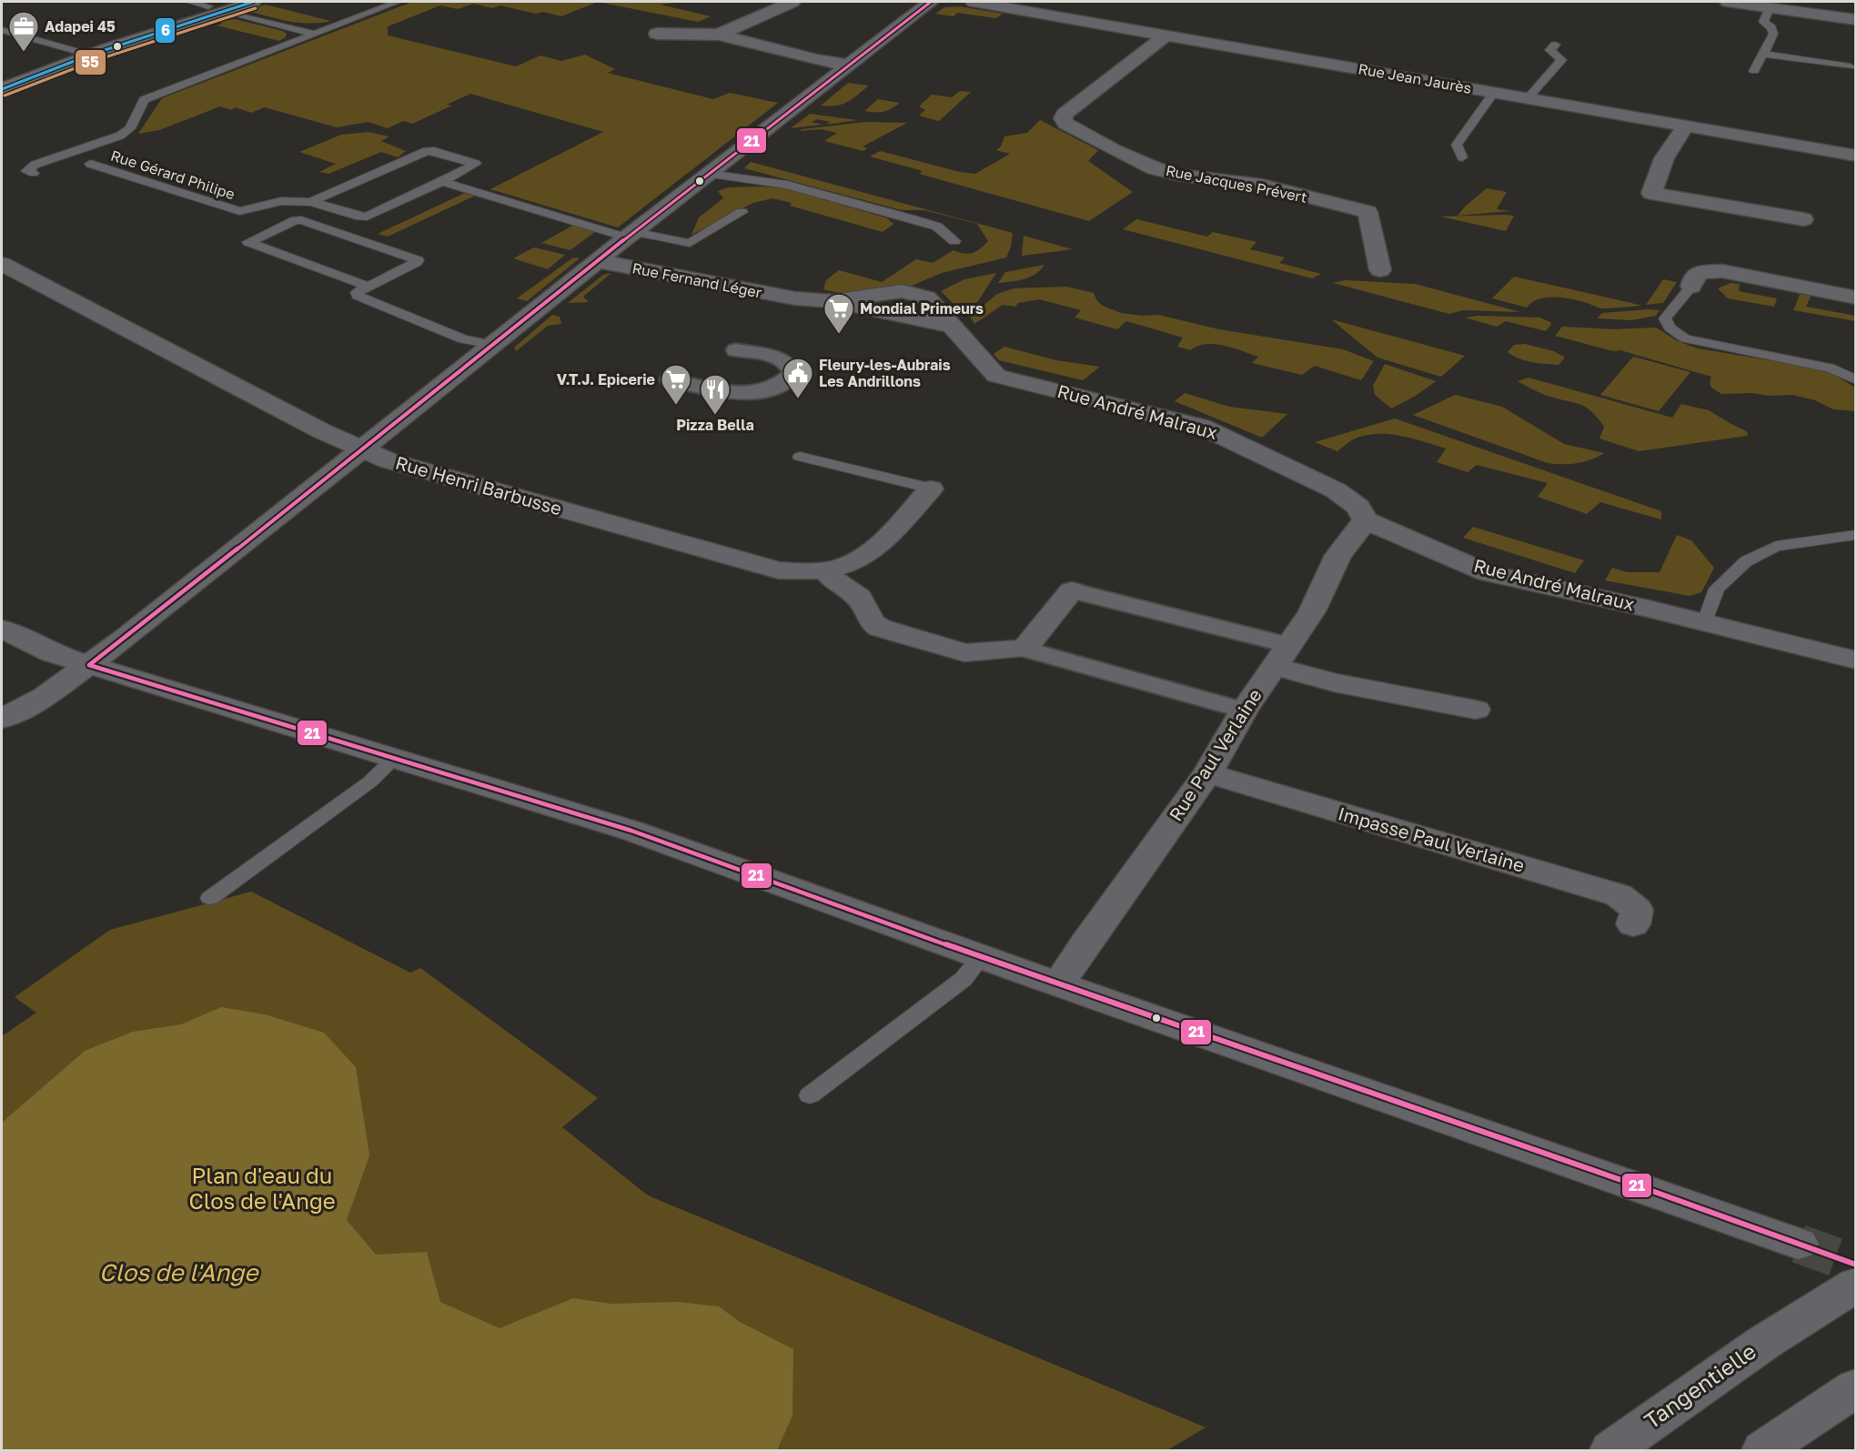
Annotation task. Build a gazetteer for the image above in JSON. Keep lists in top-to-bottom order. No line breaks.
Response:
{"streets":{"main road":["Tangentielle"],"street":["Rue Jean Jaurès","Rue Jacques Prévert","Rue Fernand Léger","Rue André Malraux","Rue Henri Barbusse","Rue Paul Verlaine","Impasse Paul Verlaine"],"lane":["Rue Gérard Philipe"]},"crossings":[["Rue Jean Jaurès","Rue Jacques Prévert"],["Rue Fernand Léger","Rue André Malraux"],["Rue André Malraux","Rue Paul Verlaine"],["Rue Paul Verlaine","Impasse Paul Verlaine"]],"water":["Clos de l'Ange"],"parks":["Plan d'eau du Clos de l'Ange"],"places":{"office":["Adapei 45"],"supermarket":["Mondial Primeurs","V.T.J. Epicerie"],"public building":["Fleury-les-Aubrais Les Andrillons"],"restaurant":["Pizza Bella"]},"lines":["transit line 21","transit line 6","transit line 55"]}
